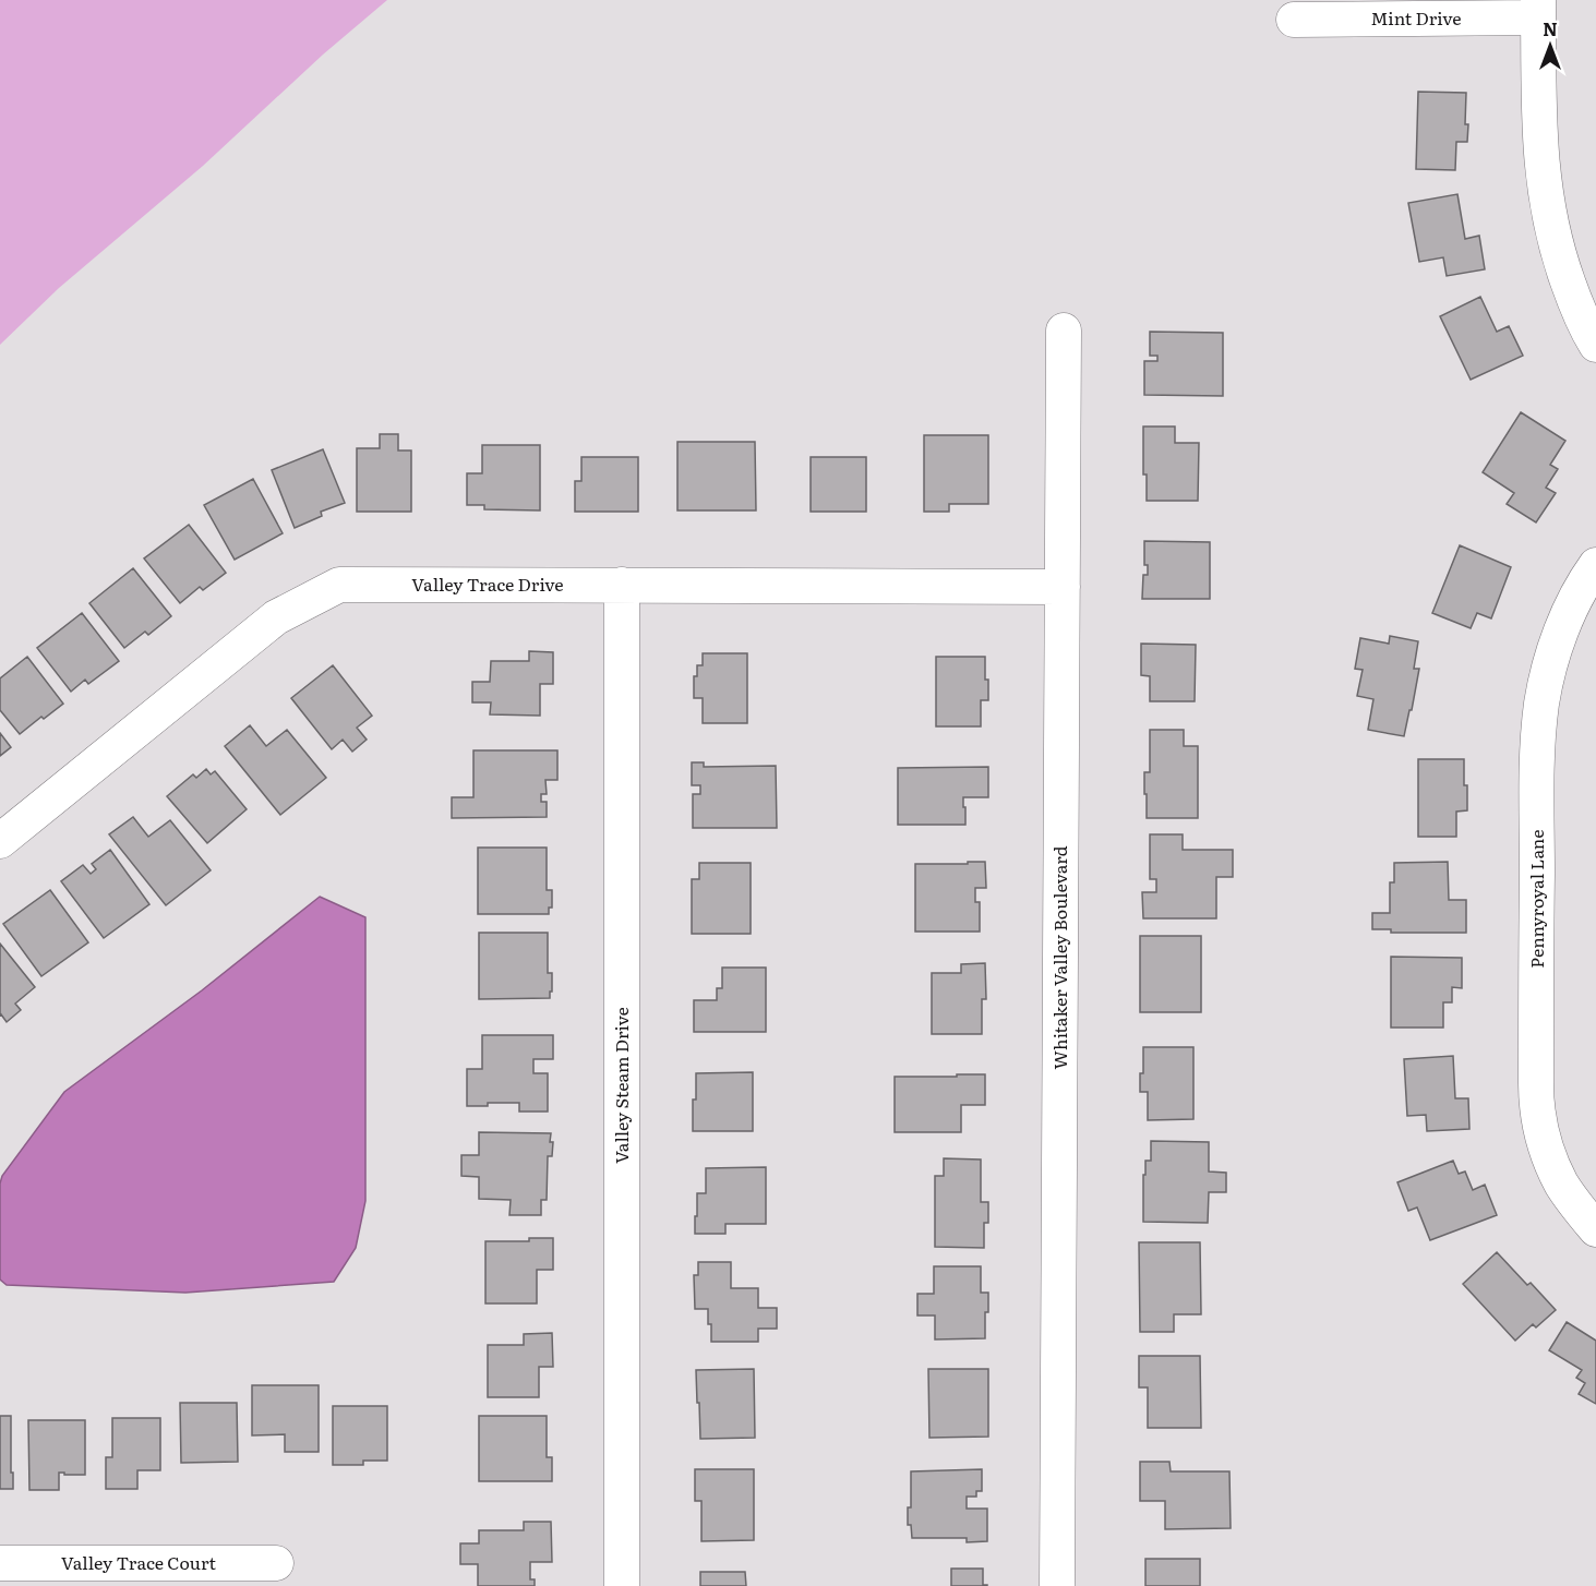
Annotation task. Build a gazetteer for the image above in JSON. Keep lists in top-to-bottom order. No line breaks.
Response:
{"streets":{"street":["Mint Drive","Valley Trace Drive","Pennyroyal Lane","Whitaker Valley Boulevard","Valley Steam Drive","Valley Trace Court"]},"crossings":[["Valley Trace Drive","Whitaker Valley Boulevard"],["Valley Trace Drive","Valley Steam Drive"]],"north":"top"}
